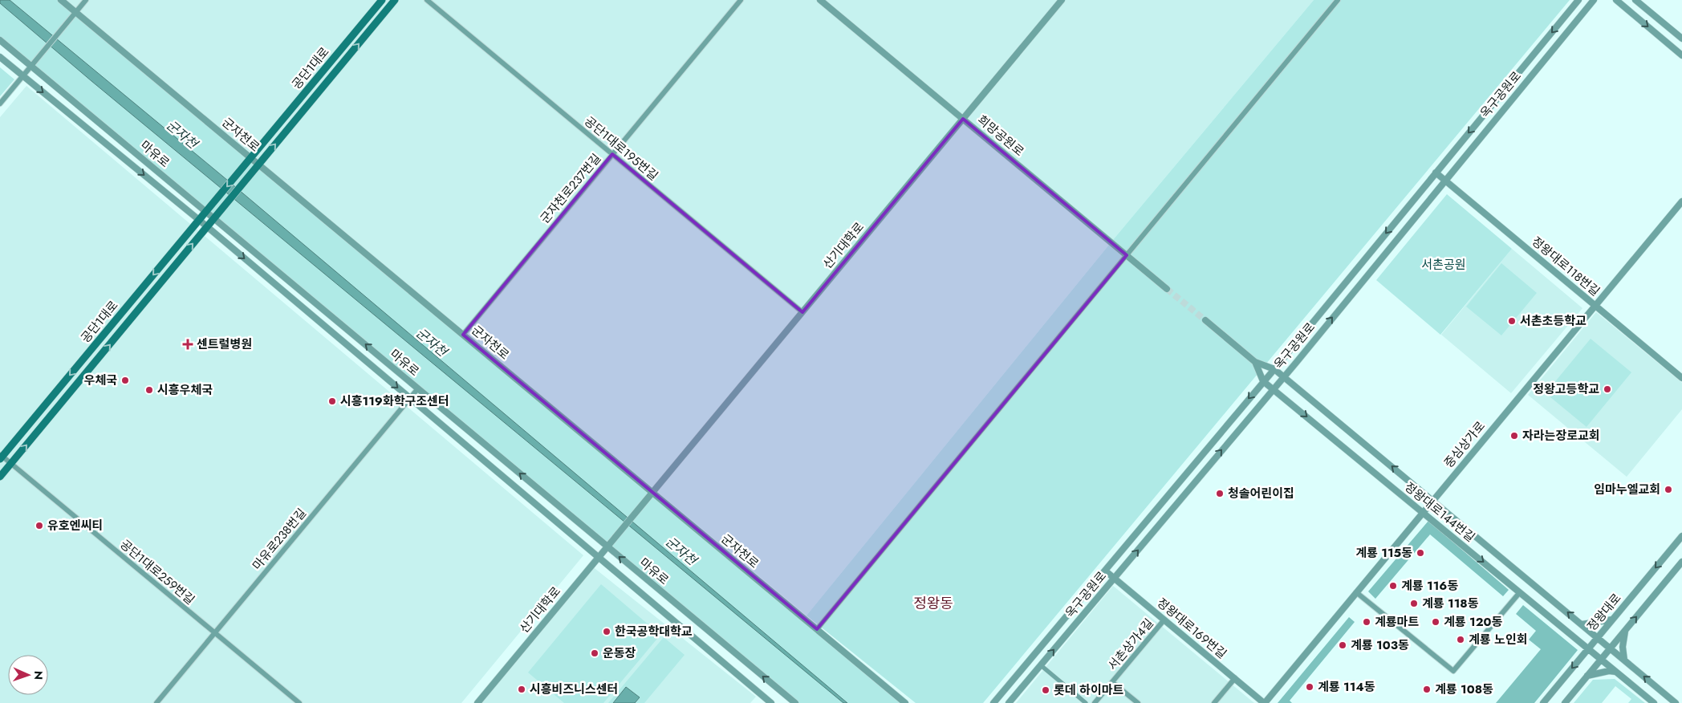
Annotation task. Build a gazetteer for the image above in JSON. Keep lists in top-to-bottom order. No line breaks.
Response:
{"streets":{"main road":["공단1대로"],"street":["옥구공원로","군자천로","희망공원로","공단1대로195번길","마유로","군자천로237번길","산기대학로","정왕대로118번길","중심상가로","정왕대로144번길","마유로238번길","공단1대로259번길","정왕대로","정왕대로169번길","서촌상가4길"]},"crossings":[["공단1대로","군자천로"],["공단1대로","마유로"],["공단1대로","공단1대로259번길"],["옥구공원로","정왕대로118번길"],["옥구공원로","정왕대로144번길"],["옥구공원로","정왕대로169번길"],["군자천로","군자천로237번길"],["군자천로","산기대학로"],["희망공원로","산기대학로"],["공단1대로195번길","군자천로237번길"],["공단1대로195번길","산기대학로"],["마유로","산기대학로"],["마유로","마유로238번길"],["정왕대로118번길","중심상가로"],["중심상가로","정왕대로144번길"],["중심상가로","정왕대로169번길"],["정왕대로144번길","정왕대로"],["마유로238번길","공단1대로259번길"],["정왕대로169번길","서촌상가4길"]],"districts":["정왕동"],"water":["군자천"],"parks":["서촌공원"],"places":{"other":["서촌초등학교","우체국","정왕고등학교","시흥우체국","시흥119화학구조센터","자라는장로교회","임마누엘교회","청솔어린이집","유호엔씨티","계룡 115동","계룡 116동","계룡 118동","계룡마트","계룡 120동","한국공학대학교","계룡 노인회","계룡 103동","운동장","계룡 114동","시흥비즈니스센터","계룡 108동","롯데 하이마트"],"health":["센트럴병원"]},"north":"right"}
